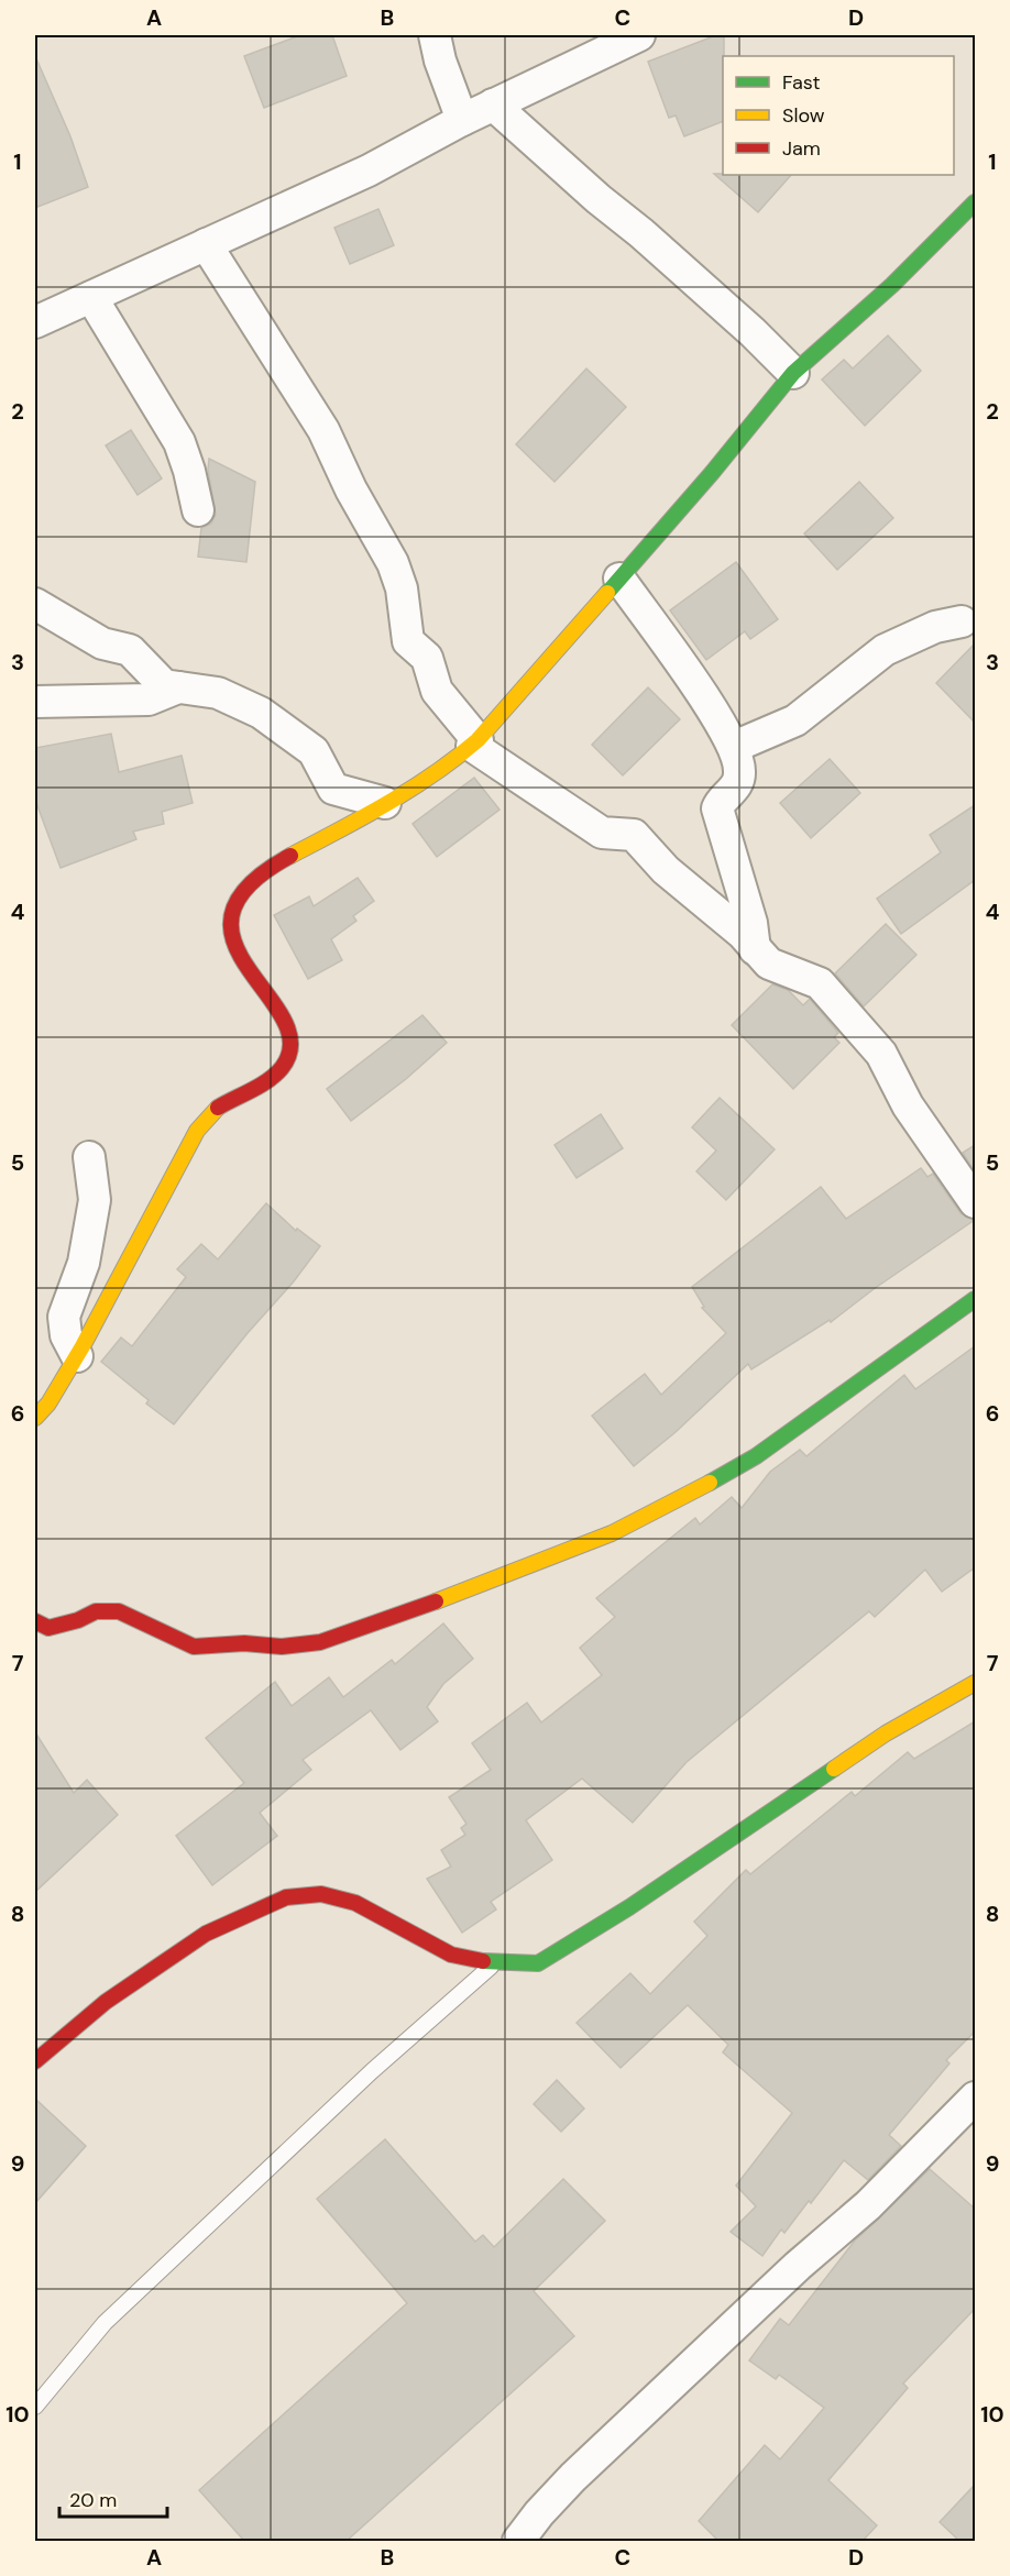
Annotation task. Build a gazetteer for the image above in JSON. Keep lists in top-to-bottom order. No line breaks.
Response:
{"legend":["Fast","Slow","Jam"],"scale_bar":"20 m","grid":{"columns":["A","B","C","D"],"rows":["1","2","3","4","5","6","7","8","9","10"]}}
